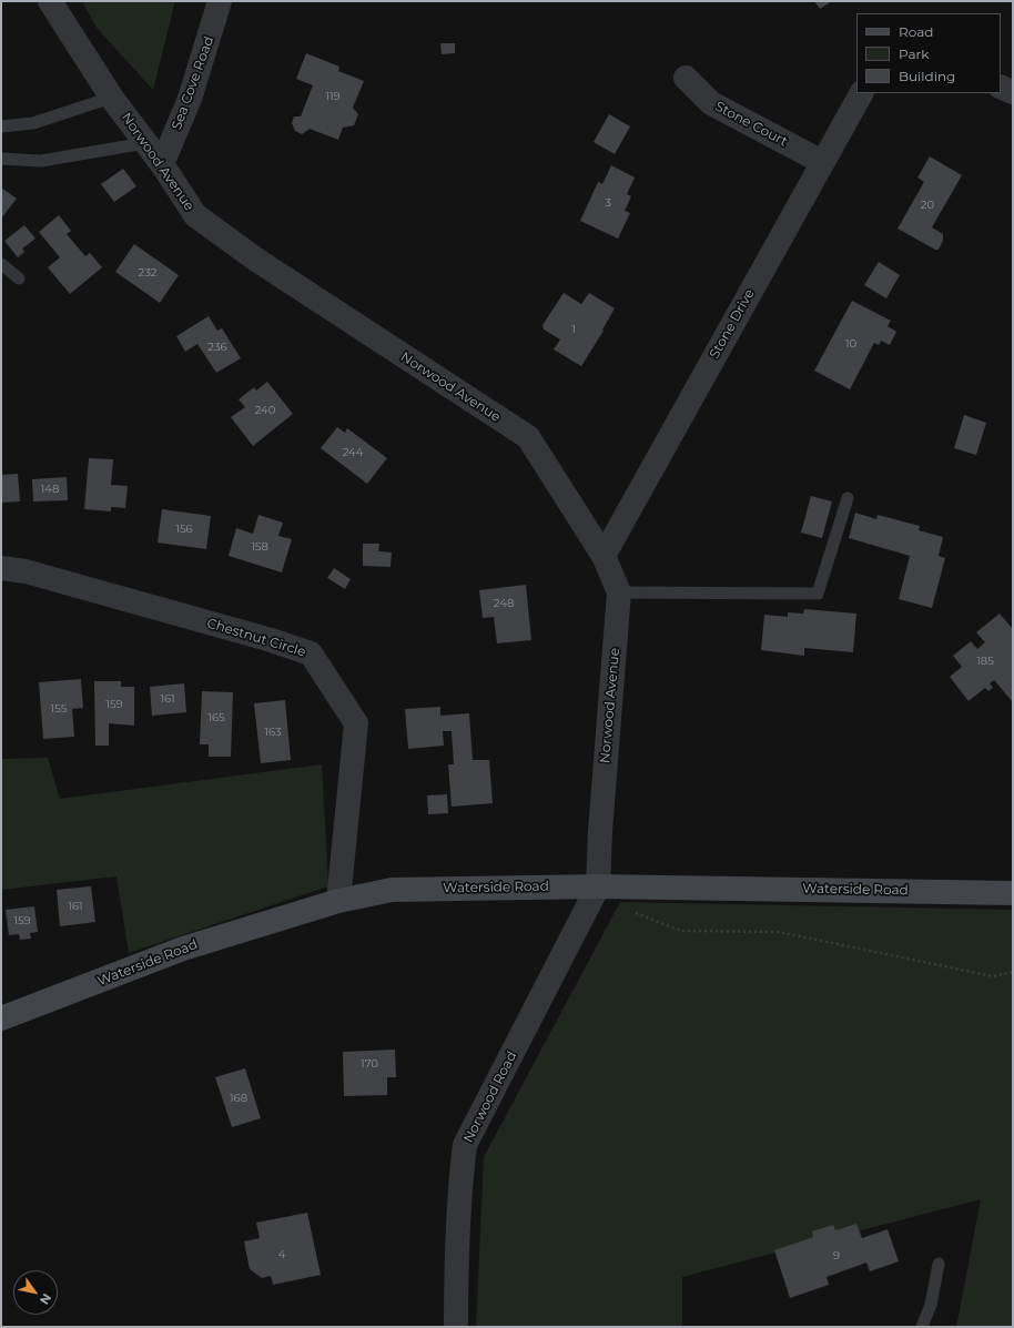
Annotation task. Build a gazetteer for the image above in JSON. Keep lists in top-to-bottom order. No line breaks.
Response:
{"streets":{"main road":["Waterside Road"],"street":["Sea Cove Road","Stone Court","Norwood Avenue","Stone Drive","Chestnut Circle","Norwood Road"]},"crossings":[["Sea Cove Road","Norwood Avenue"],["Stone Court","Stone Drive"],["Norwood Avenue","Stone Drive"],["Norwood Avenue","Waterside Road"],["Norwood Avenue","Norwood Road"],["Chestnut Circle","Waterside Road"],["Waterside Road","Norwood Road"]],"house_numbers":["119","3","20","232","1","10","236","240","244","148","156","158","248","185","161","159","155","165","163","161","159","170","168","4","9"],"legend":["Road","Park","Building"],"north":"bottom right"}
